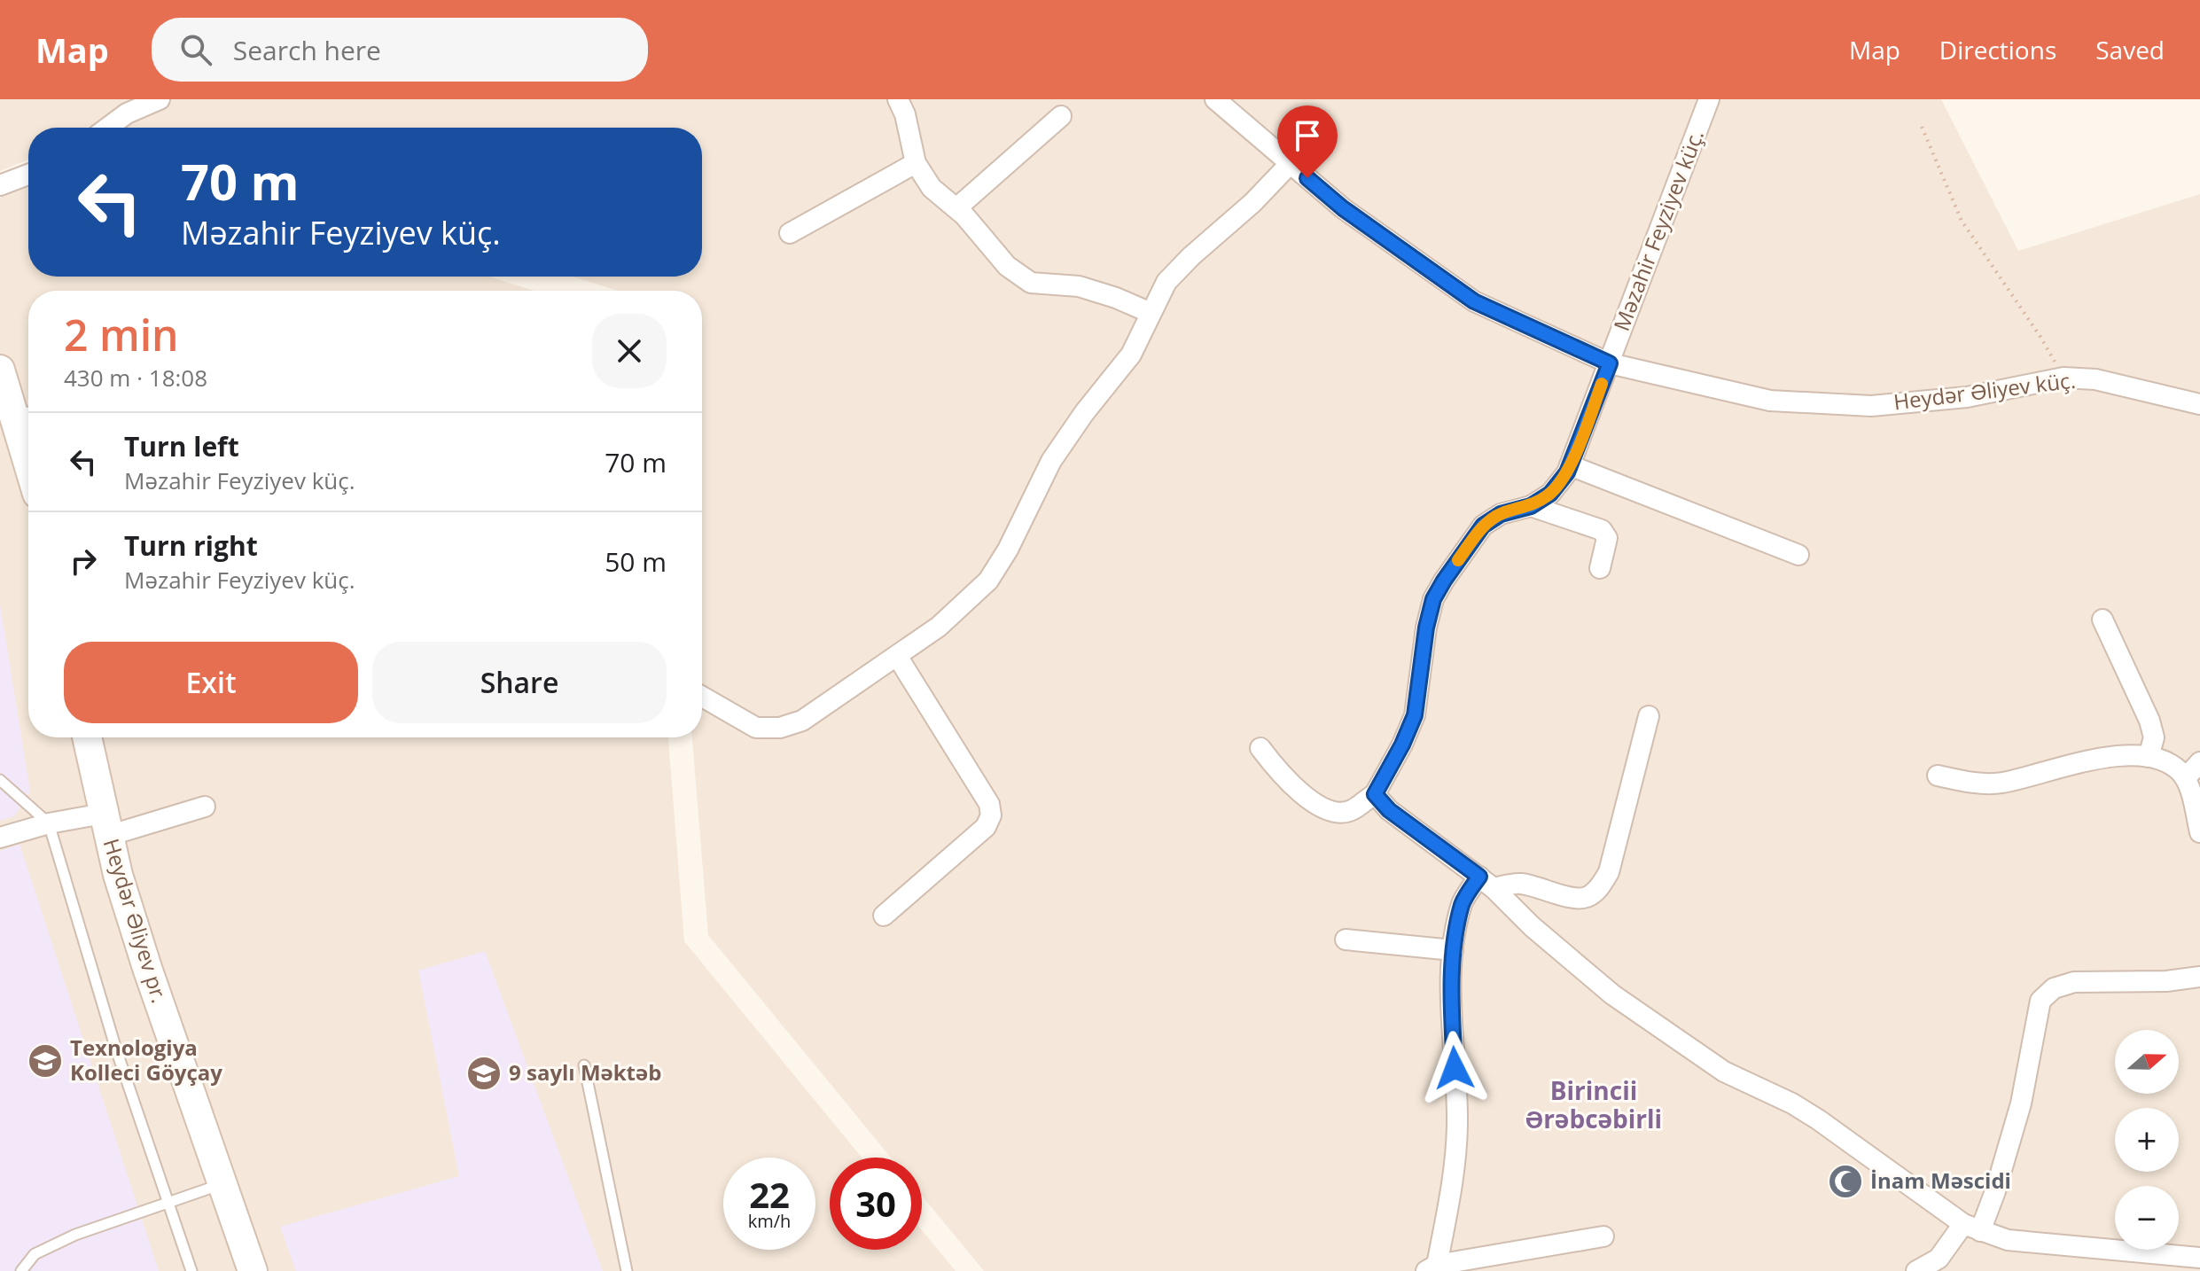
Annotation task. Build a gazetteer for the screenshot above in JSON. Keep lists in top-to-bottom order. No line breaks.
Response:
{"streets":{"main road":["Heydər Əliyev pr."],"street":["Məzahir Feyziyev küç.","Heydər Əliyev küç."]},"crossings":[["Məzahir Feyziyev küç.","Heydər Əliyev küç."]],"districts":["Birincii Ərəbcəbirli"],"places":{"school or university":["Texnologiya Kolleci Göyçay","9 saylı Məktəb"],"mosque":["İnam Məscidi"]},"north":"right","page":{"header":"Map","search":"Search here","nav":["Map","Directions","Saved"],"turn":["70 m","Məzahir Feyziyev küç."],"heading":["2 min","430 m · 18:08"],"list":[{"name":"Turn left","note":"Məzahir Feyziyev küç.","value":"70 m"},{"name":"Turn right","note":"Məzahir Feyziyev küç.","value":"50 m"}],"buttons":["Exit","Share"],"map_buttons":["+","−"],"speed":"22 km/h","limit":"30"}}
